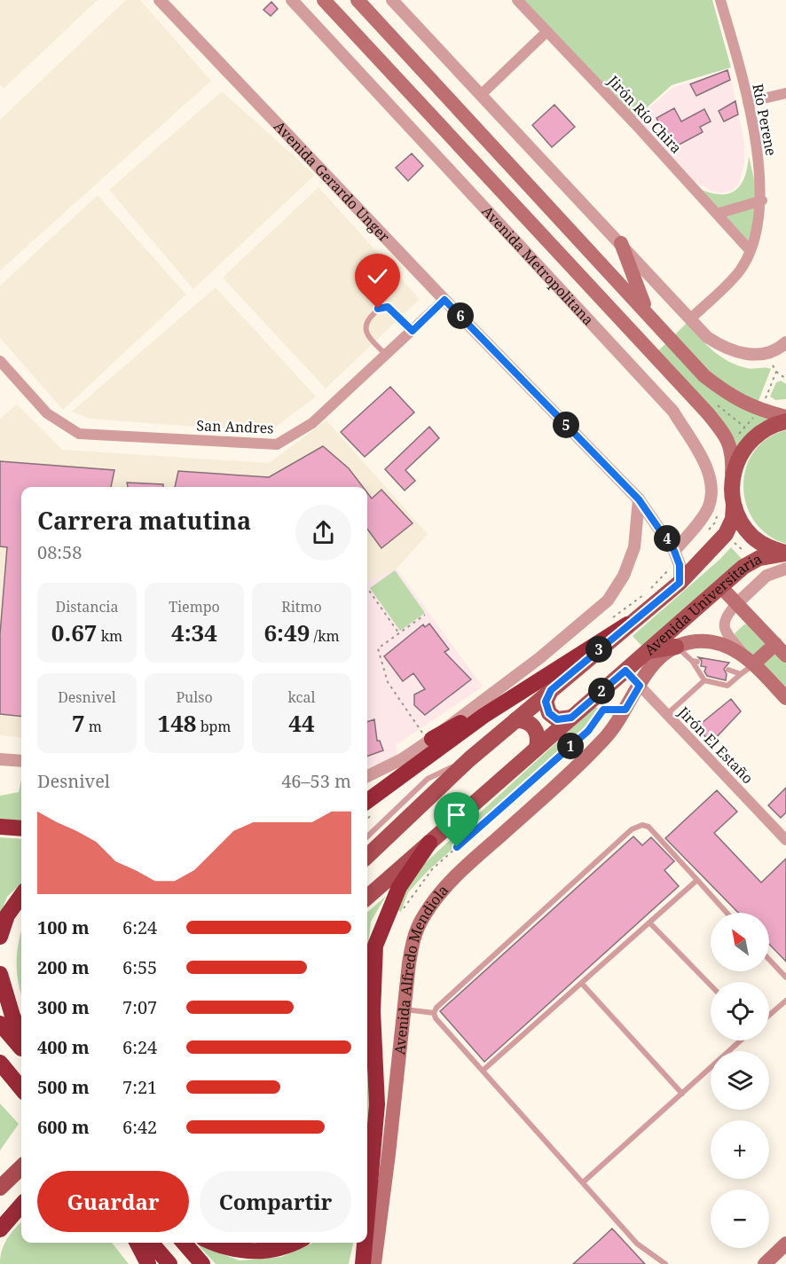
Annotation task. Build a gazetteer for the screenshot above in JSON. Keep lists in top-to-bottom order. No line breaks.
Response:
{"streets":{"main road":["Avenida Metropolitana","Avenida Universitaria","Avenida Alfredo Mendiola"],"street":["Jirón Río Chira","Río Perene","Avenida Gerardo Unger","San Andres","Jirón El Estaño"]},"crossings":[["Jirón Río Chira","Río Perene"],["Avenida Gerardo Unger","Avenida Metropolitana"],["Avenida Gerardo Unger","San Andres"],["Avenida Universitaria","Jirón El Estaño"],["Jirón El Estaño","Avenida Alfredo Mendiola"]],"north":"top left","page":{"pins":["6","5","4","3","2","1"],"heading":["Carrera matutina","08:58"],"stats":[["Distancia","0.67 km"],["Tiempo","4:34"],["Ritmo","6:49 /km"],["Desnivel","7 m"],["Pulso","148 bpm"],["kcal","44"]],"chart":["Desnivel","46–53 m"],"list":[{"name":"100 m","note":"6:24"},{"name":"200 m","note":"6:55"},{"name":"300 m","note":"7:07"},{"name":"400 m","note":"6:24"},{"name":"500 m","note":"7:21"},{"name":"600 m","note":"6:42"}],"map_buttons":["+","−"],"buttons":["Guardar","Compartir"]}}
